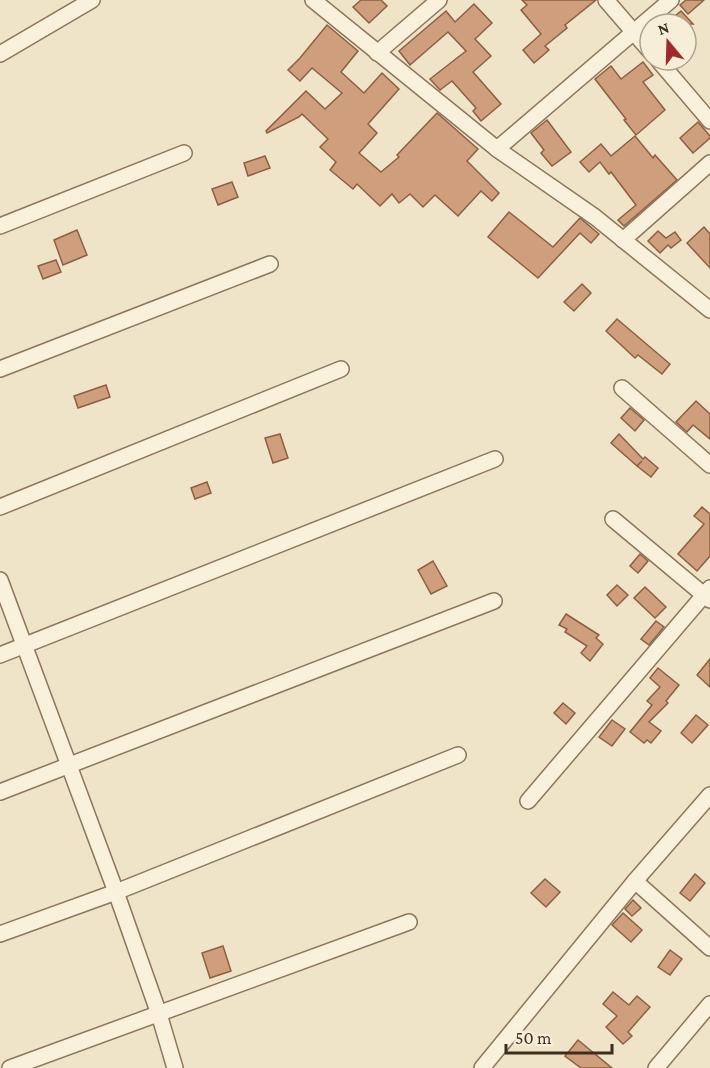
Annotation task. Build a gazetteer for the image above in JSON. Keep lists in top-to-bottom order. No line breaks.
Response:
{"scale_bar":"50 m","north":"top"}
